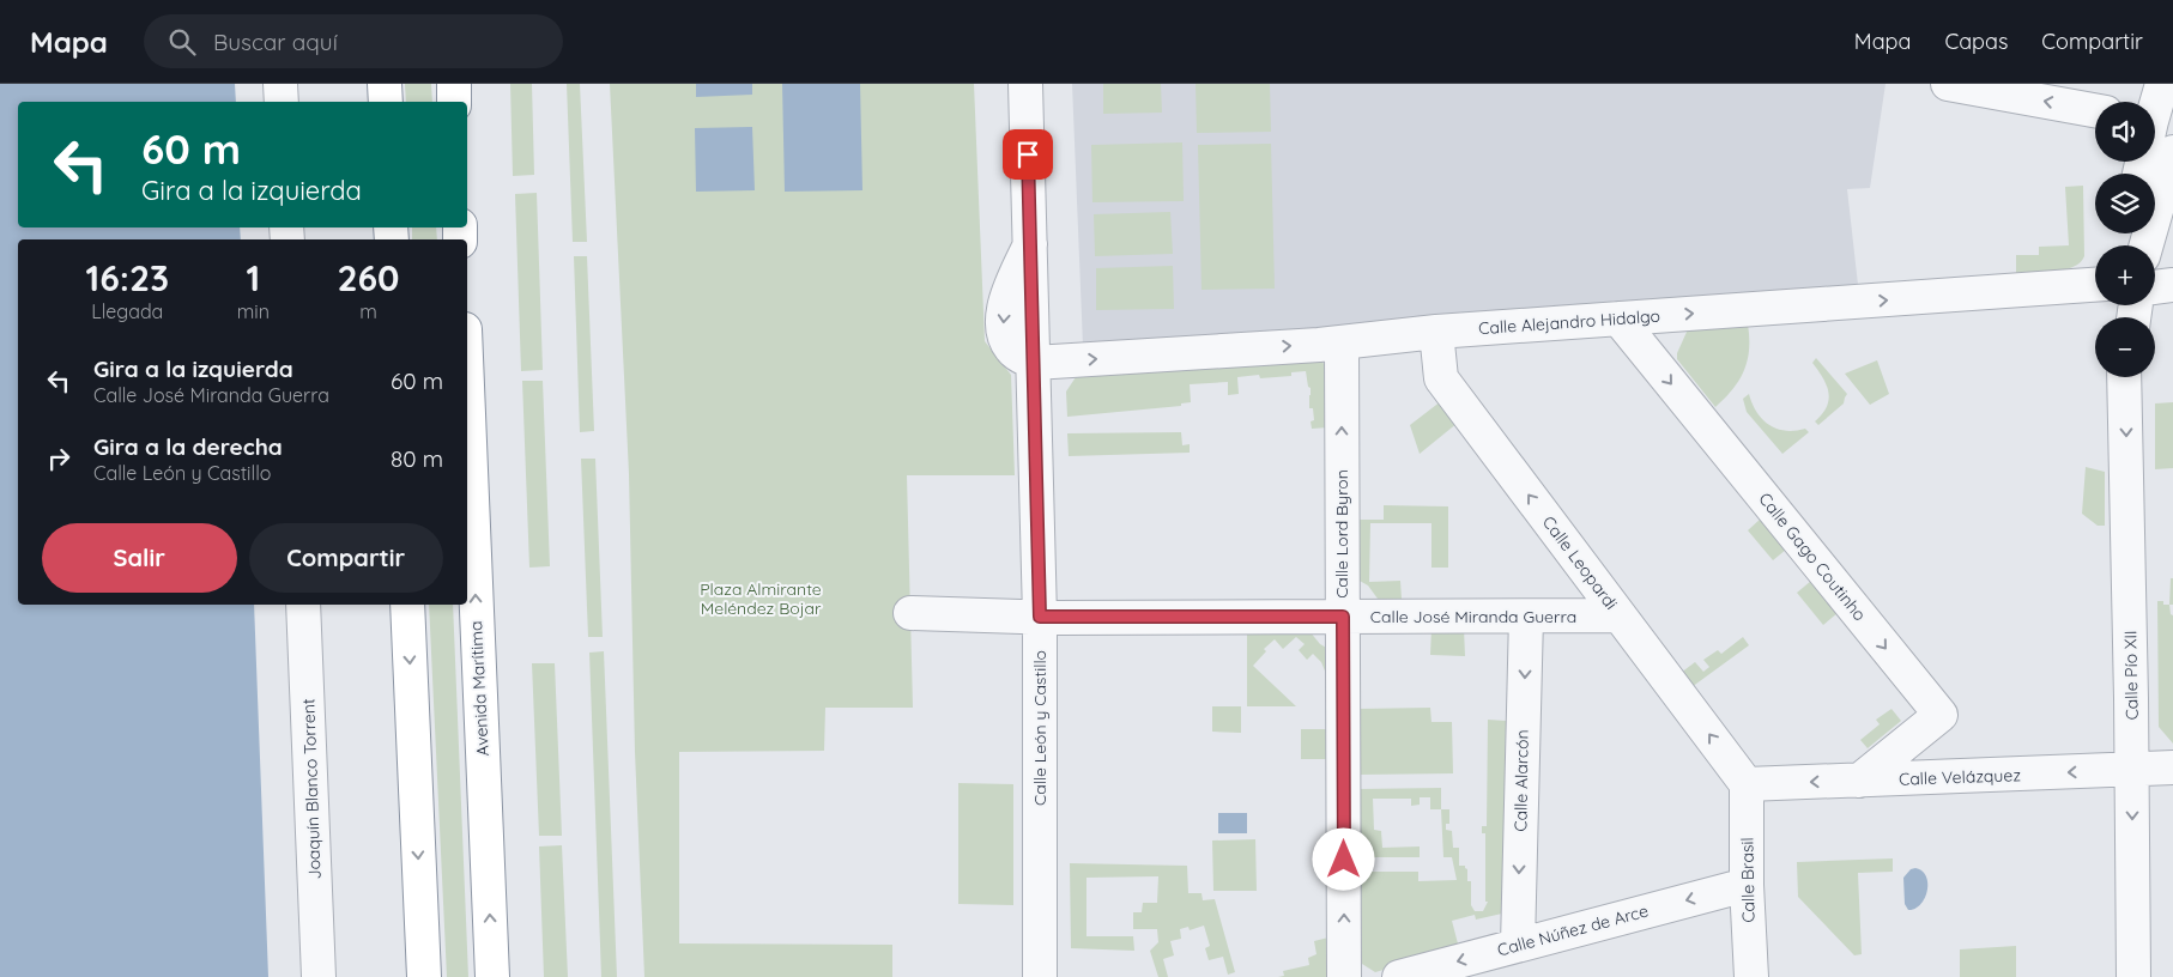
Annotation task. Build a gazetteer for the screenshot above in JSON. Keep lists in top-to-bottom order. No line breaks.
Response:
{"streets":{"highway":["Avenida Marítima"],"street":["Calle Alejandro Hidalgo","Calle Lord Byron","Calle Gago Coutinho","Calle Leopardi","Calle José Miranda Guerra","Calle Pío XII","Calle León y Castillo","Calle Velázquez","Calle Alarcón","Joaquín Blanco Torrent","Calle Brasil","Calle Núñez de Arce"]},"crossings":[["Calle Alejandro Hidalgo","Calle Lord Byron"],["Calle Alejandro Hidalgo","Calle Gago Coutinho"],["Calle Alejandro Hidalgo","Calle Leopardi"],["Calle Alejandro Hidalgo","Calle León y Castillo"],["Calle Lord Byron","Calle José Miranda Guerra"],["Calle Gago Coutinho","Calle Velázquez"],["Calle Leopardi","Calle José Miranda Guerra"],["Calle Leopardi","Calle Velázquez"],["Calle Leopardi","Calle Brasil"],["Calle José Miranda Guerra","Calle León y Castillo"],["Calle José Miranda Guerra","Calle Alarcón"],["Calle Pío XII","Calle Velázquez"],["Calle Velázquez","Calle Brasil"],["Calle Alarcón","Calle Núñez de Arce"],["Calle Brasil","Calle Núñez de Arce"]],"one_way":["Calle Alejandro Hidalgo","Calle Lord Byron","Calle Gago Coutinho","Calle Leopardi","Calle Pío XII","Calle Velázquez","Calle Alarcón","Calle Núñez de Arce"],"parks":["Plaza Almirante Meléndez Bojar"],"page":{"header":"Mapa","search":"Buscar aquí","nav":["Mapa","Capas","Compartir"],"map_buttons":["+","−"],"turn":["60 m","Gira a la izquierda"],"eta":["16:23","Llegada","1","min","260","m"],"list":[{"name":"Gira a la izquierda","note":"Calle José Miranda Guerra","value":"60 m"},{"name":"Gira a la derecha","note":"Calle León y Castillo","value":"80 m"}],"buttons":["Salir","Compartir"]}}
